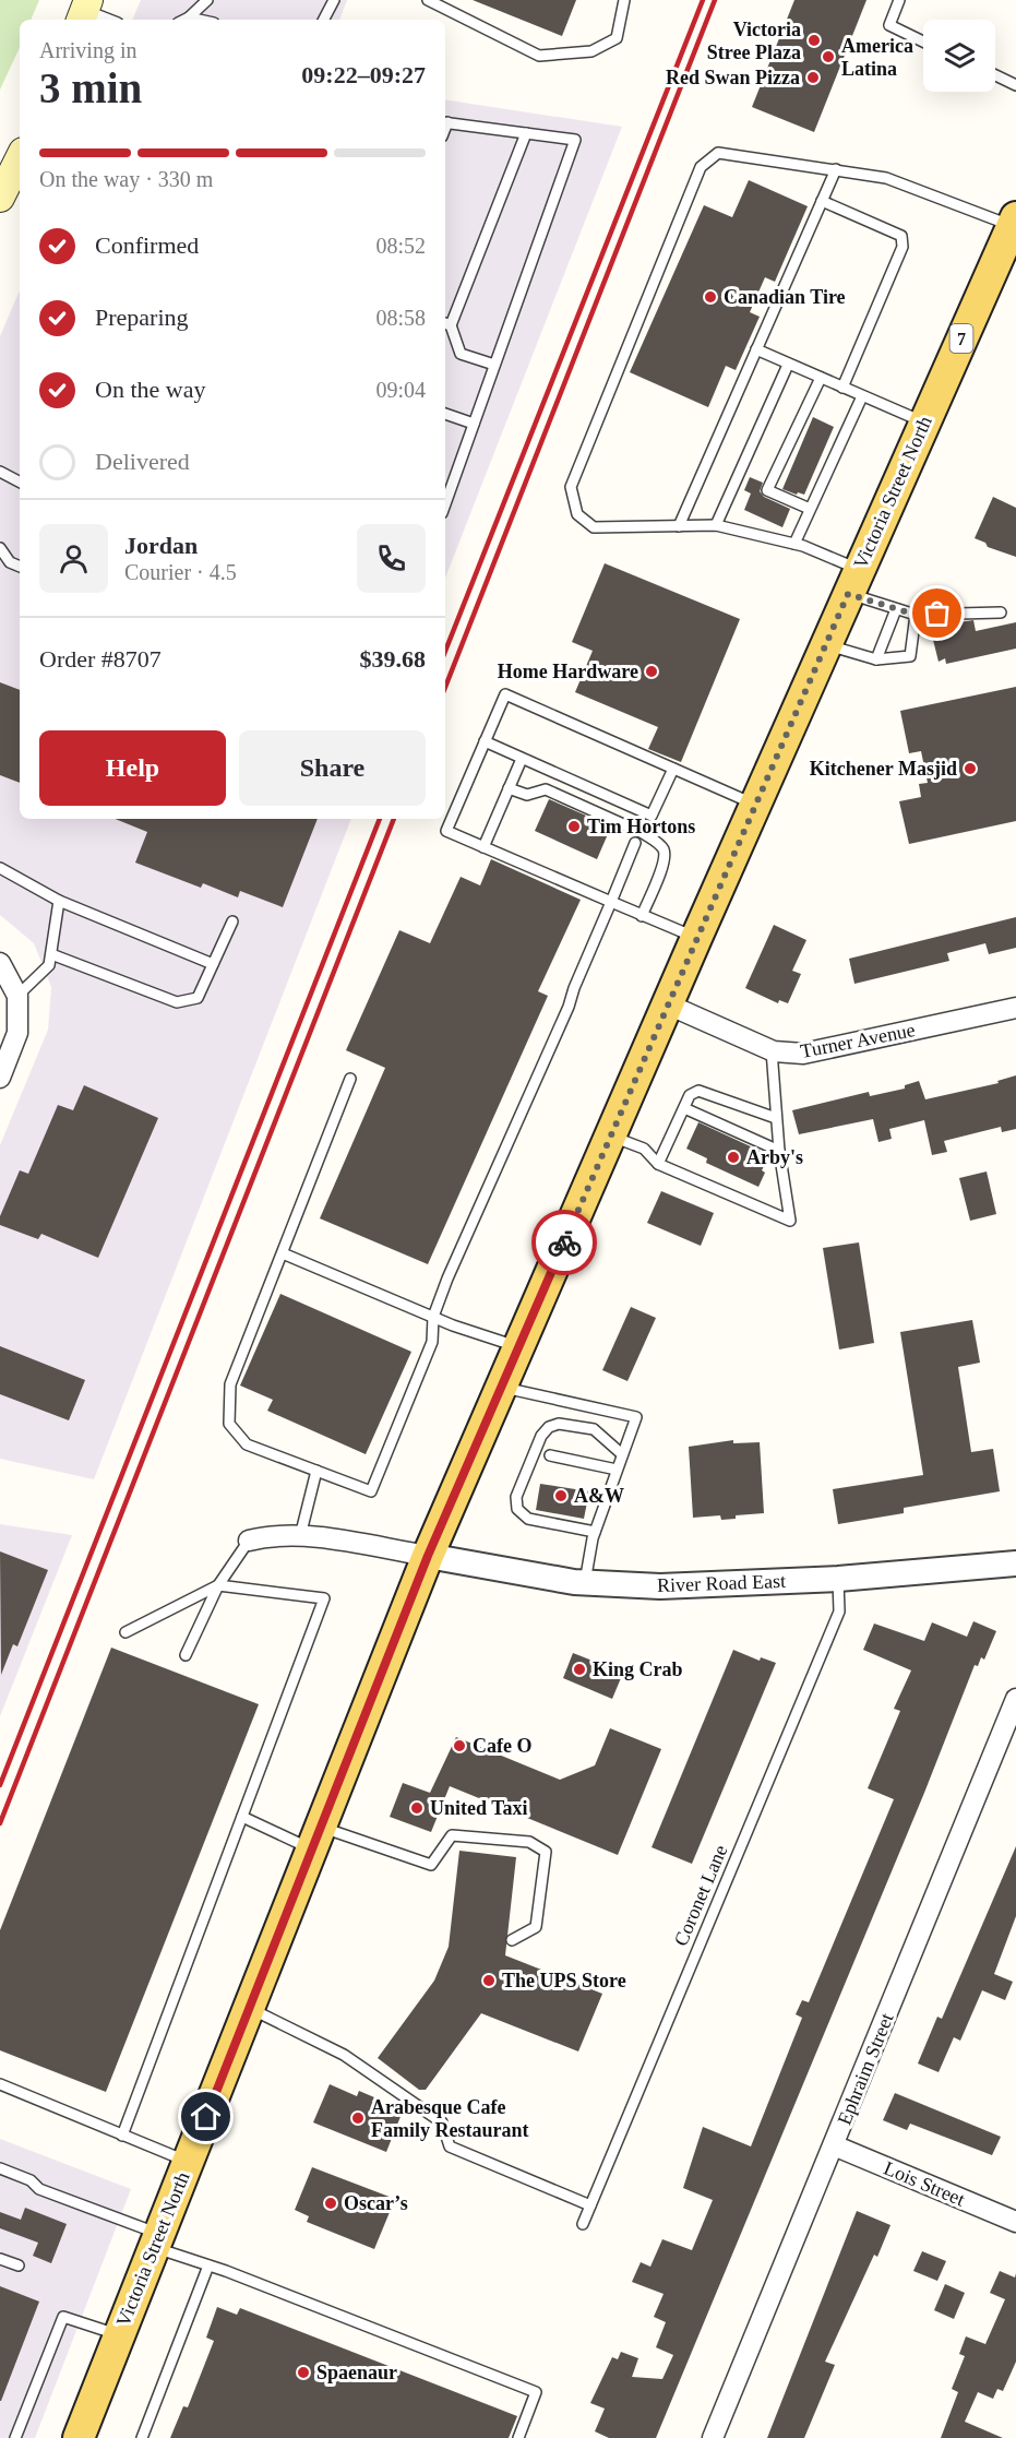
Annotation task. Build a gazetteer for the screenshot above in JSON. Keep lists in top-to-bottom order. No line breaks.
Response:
{"streets":{"main road":["7","Victoria Street North"],"street":["Turner Avenue","River Road East","Ephraim Street","Lois Street"],"lane":["Coronet Lane"]},"crossings":[["Victoria Street North","Turner Avenue"],["Victoria Street North","River Road East"],["River Road East","Coronet Lane"],["Ephraim Street","Lois Street"]],"places":["Victoria Stree Plaza","America Latina","Red Swan Pizza","Canadian Tire","Home Hardware","Kitchener Masjid","Tim Hortons","Arby's","A&W","King Crab","Cafe O","United Taxi","The UPS Store","Arabesque Cafe Family Restaurant","Oscar’s","Spaenaur"],"page":{"heading":["3 min","Arriving in","09:22–09:27"],"panel":["Jordan","Courier · 4.5","Order #8707","$39.68"],"bar":"On the way · 330 m","list":[["Confirmed","08:52"],["Preparing","08:58"],["On the way","09:04"],"Delivered"],"buttons":["Help","Share"]}}
